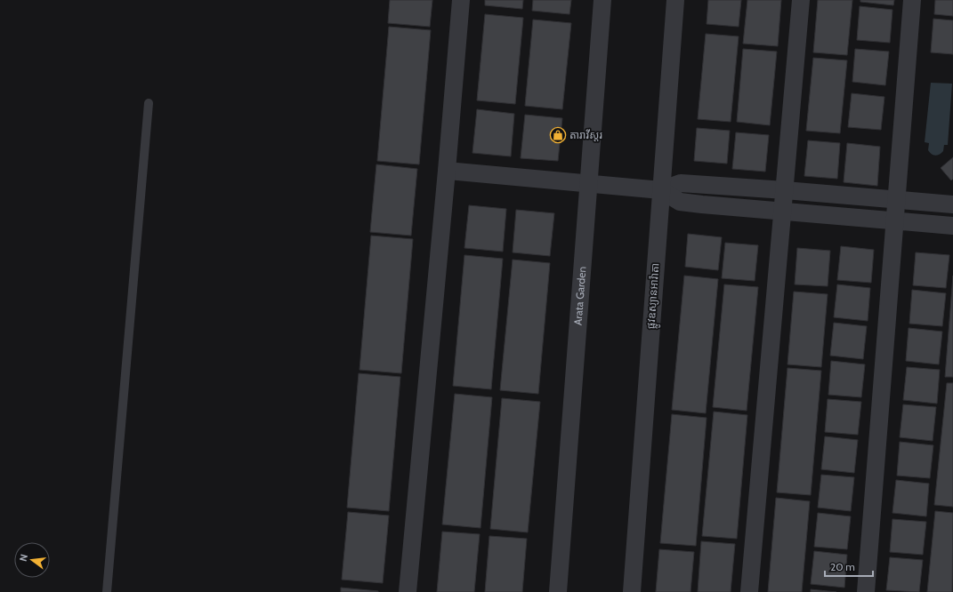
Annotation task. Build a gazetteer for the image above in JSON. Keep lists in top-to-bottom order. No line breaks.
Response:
{"streets":{"street":["Arata Garden","ផ្លូវឧស្យានអារ៉ាតា"]},"places":{"shop":["តារាវីស្តរ"]},"scale_bar":"20 m","north":"left"}
